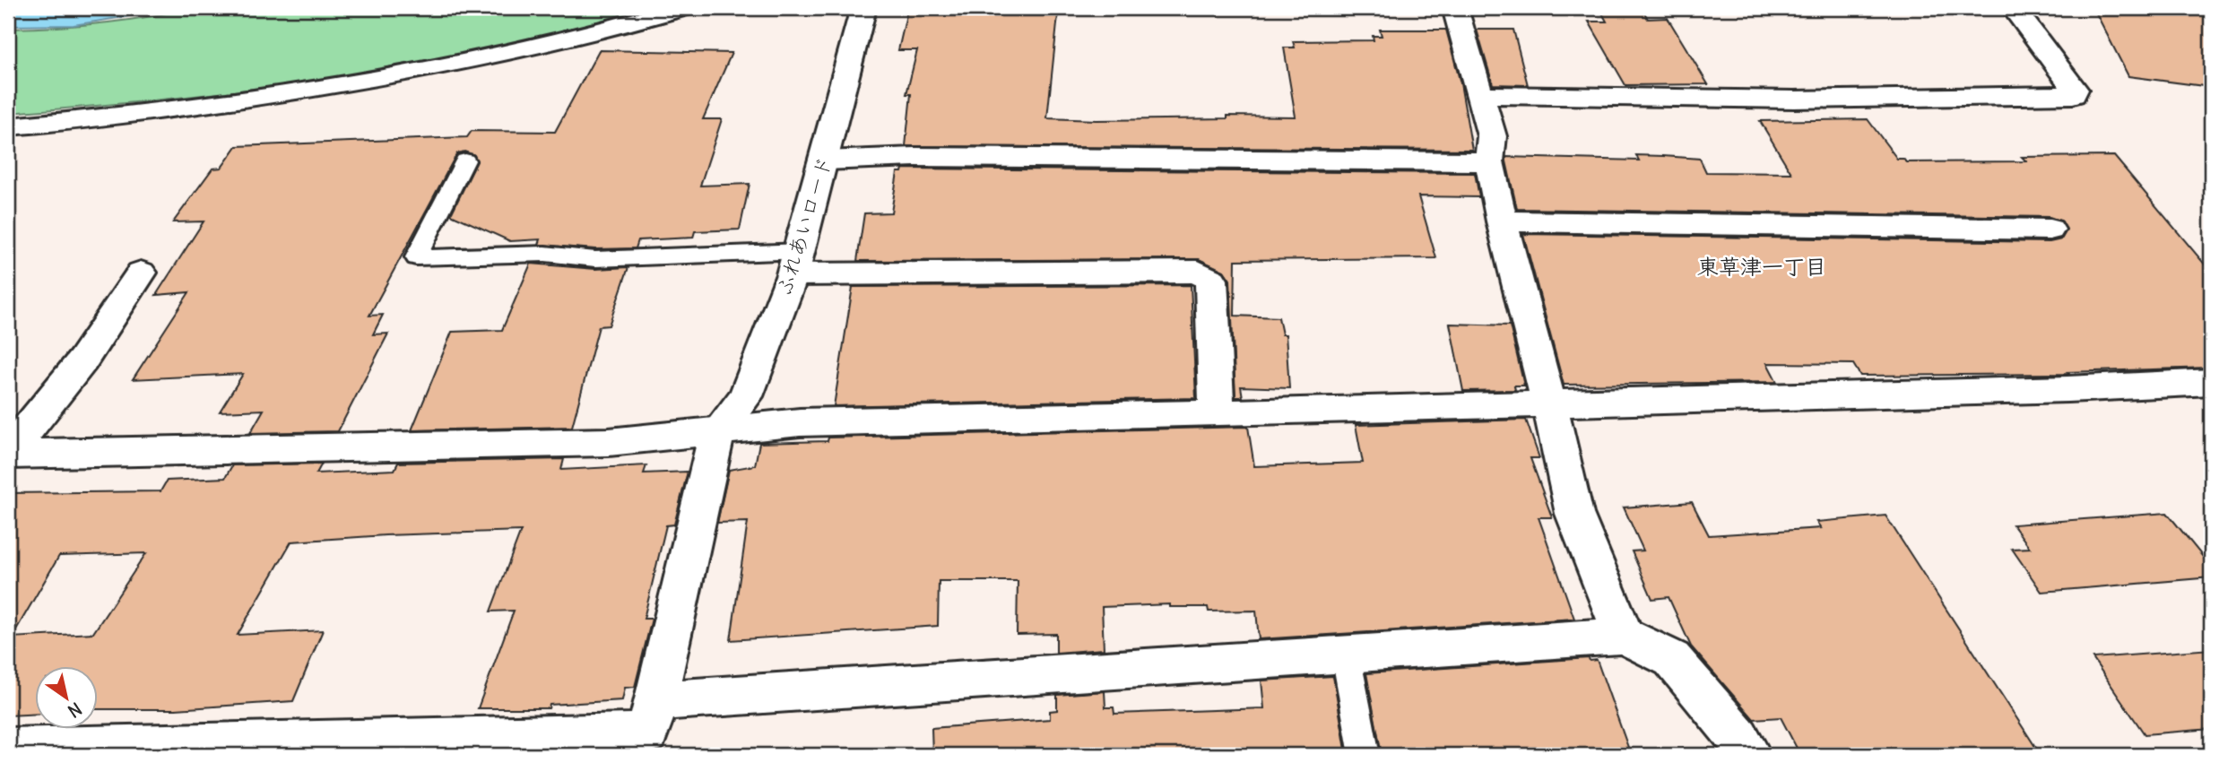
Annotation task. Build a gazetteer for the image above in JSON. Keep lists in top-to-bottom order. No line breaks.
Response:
{"streets":{"street":["ふれあいロード"]},"districts":["東草津一丁目"],"north":"bottom right"}
